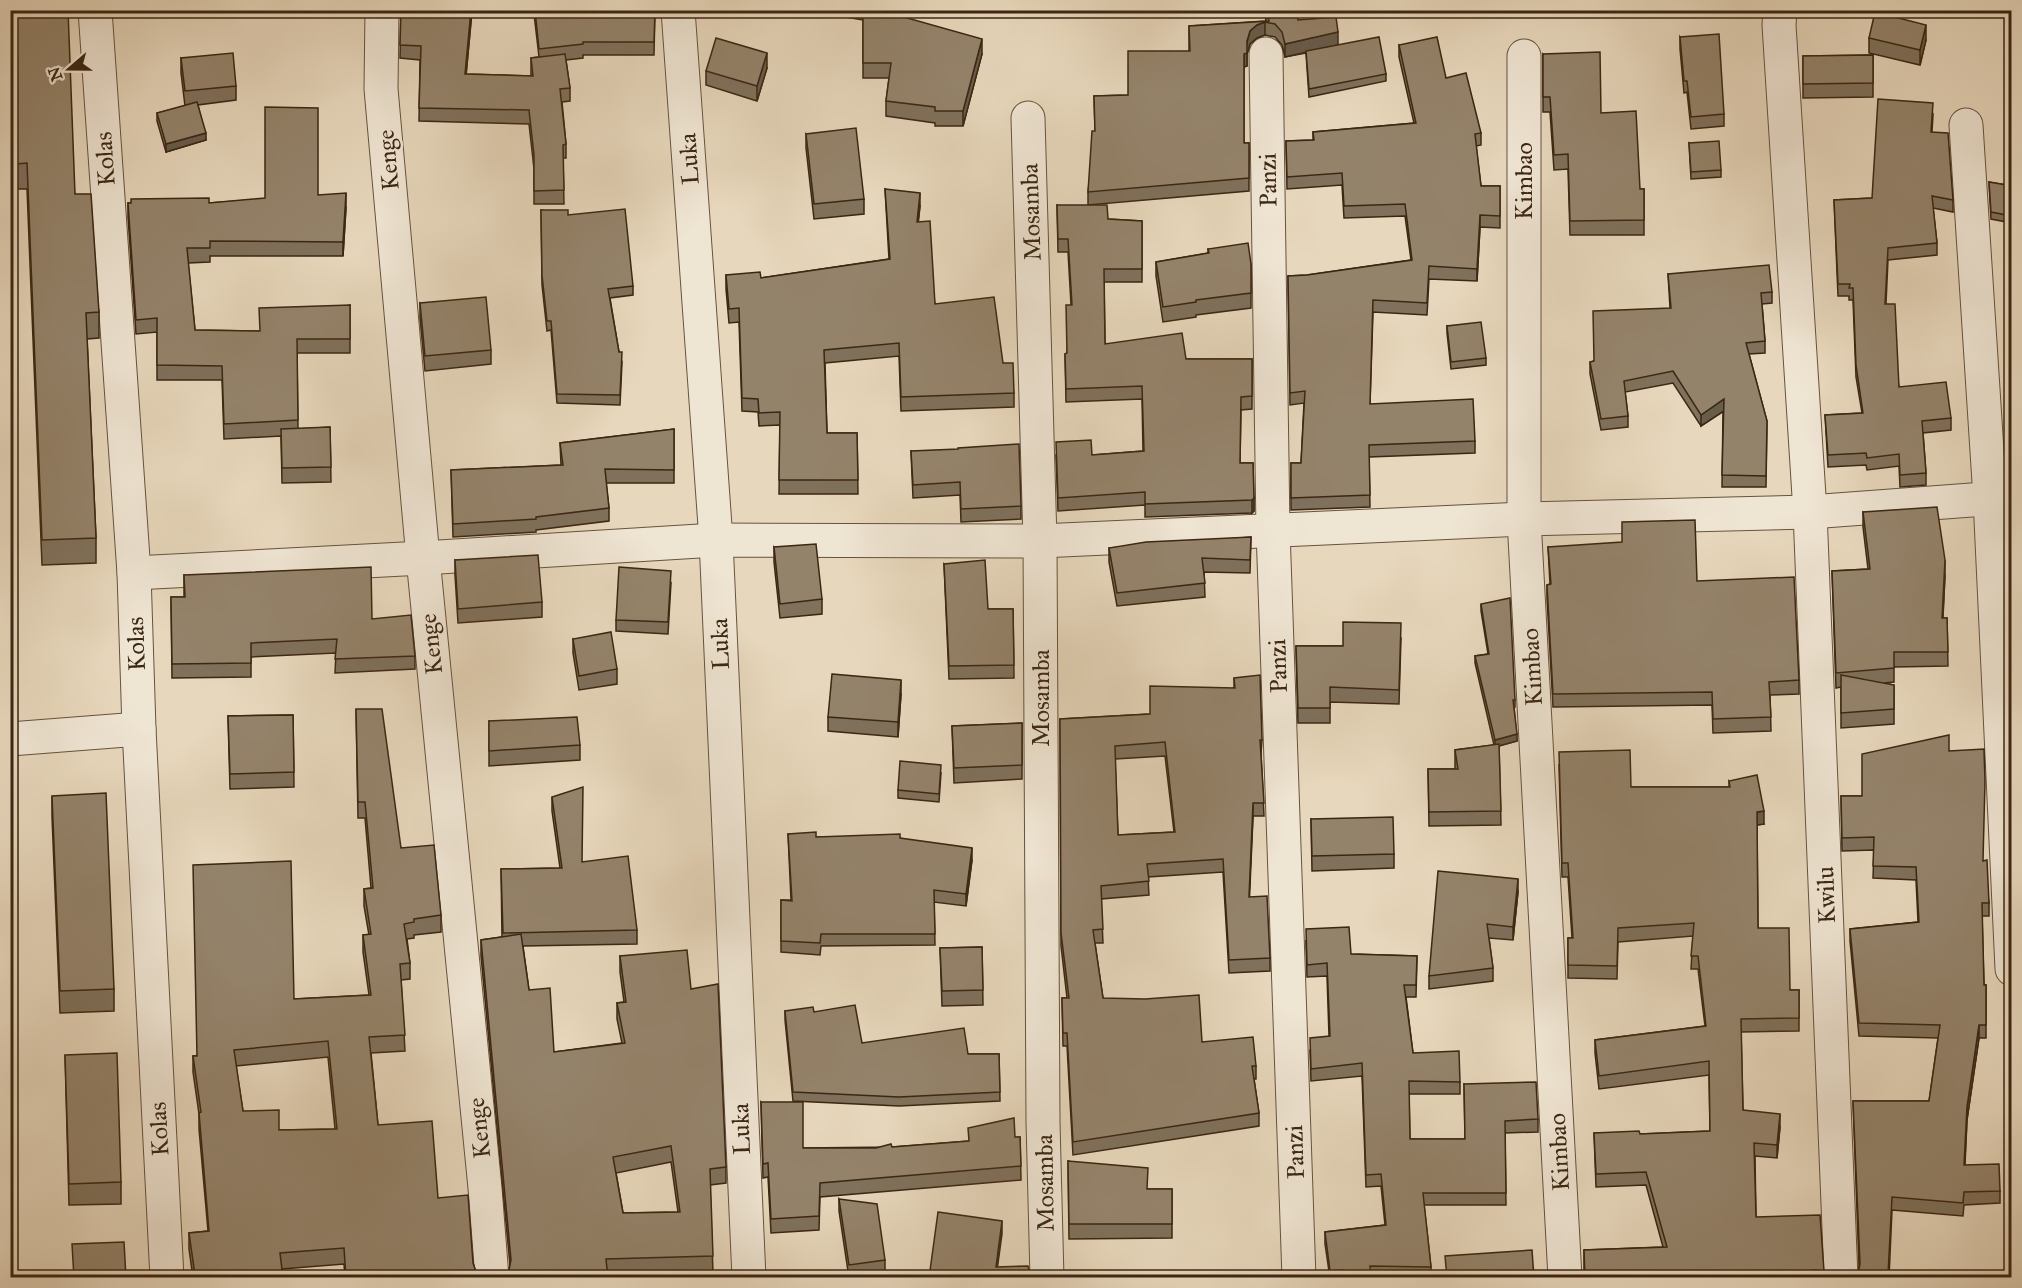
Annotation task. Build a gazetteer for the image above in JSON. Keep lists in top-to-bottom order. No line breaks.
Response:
{"streets":{"street":["Kolas","Luka","Kenge","Panzi","Kimbao","Mosamba","Kwilu"]},"north":"left"}
